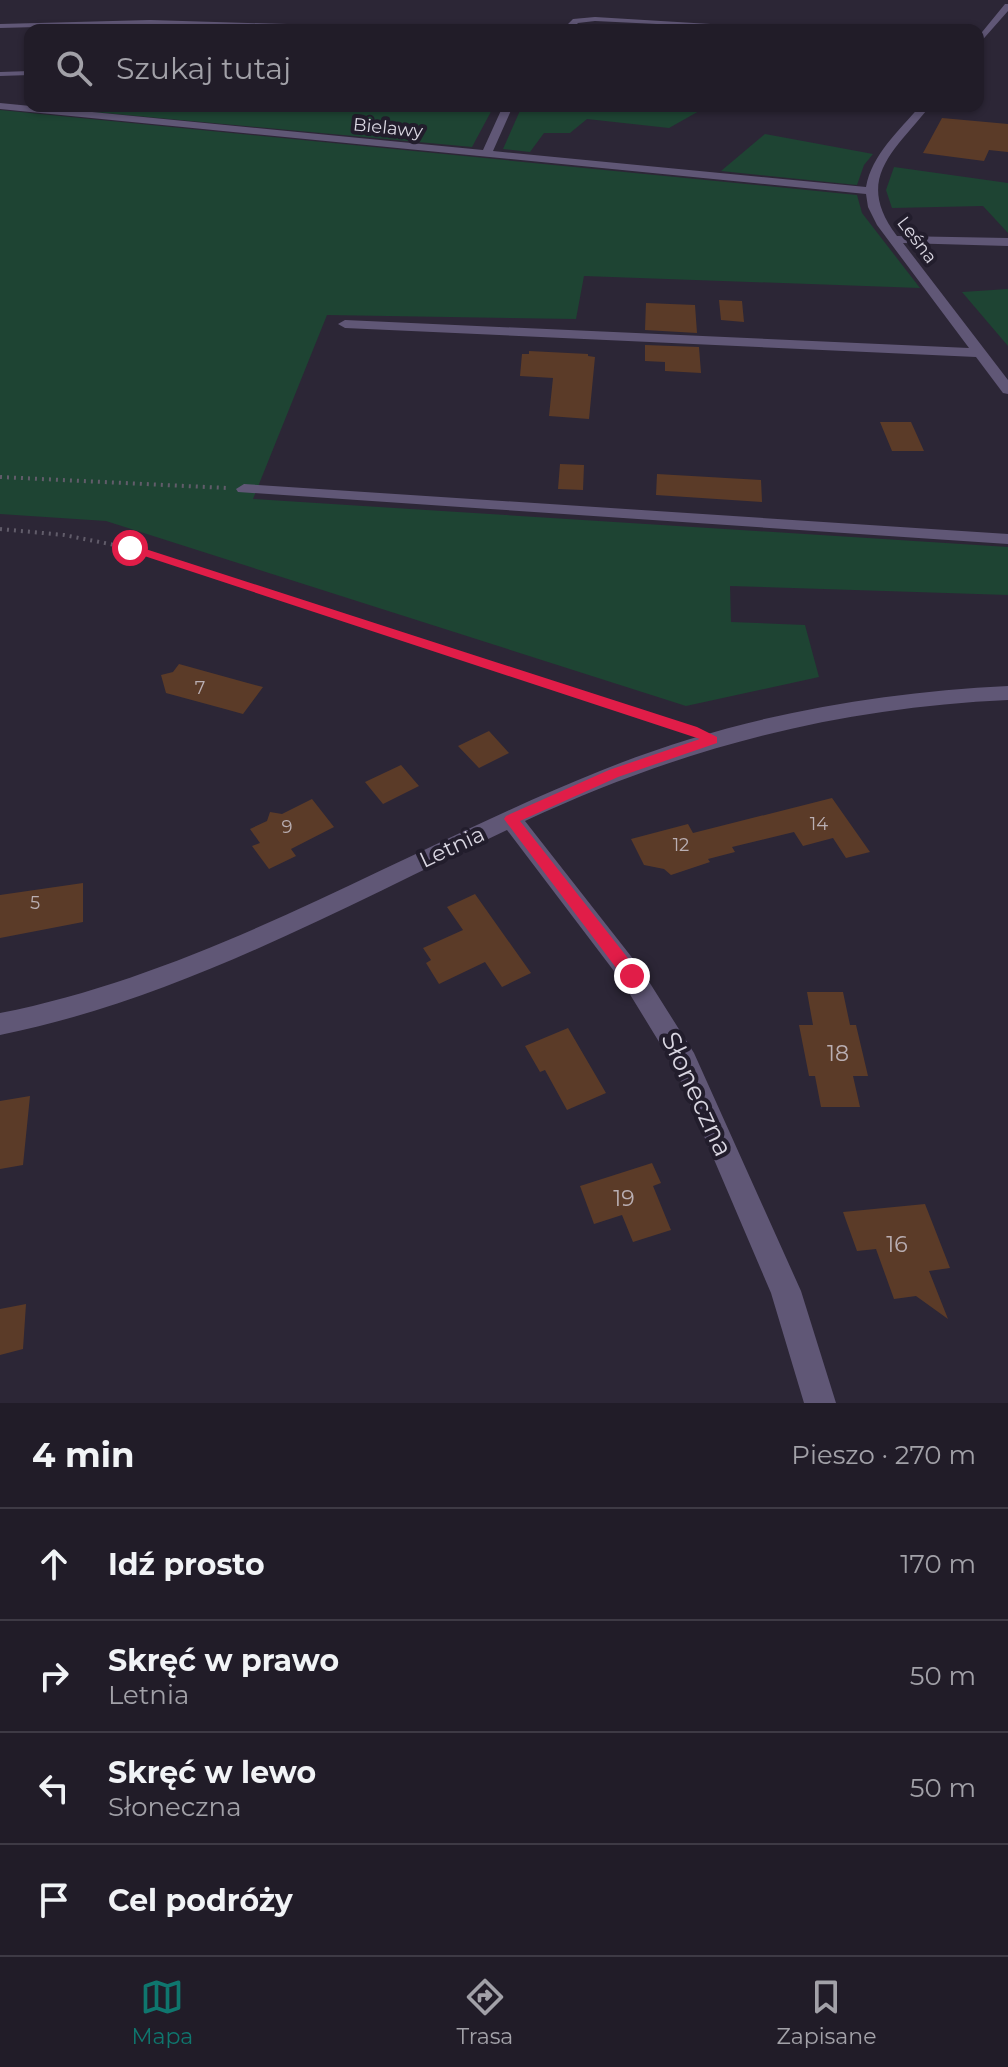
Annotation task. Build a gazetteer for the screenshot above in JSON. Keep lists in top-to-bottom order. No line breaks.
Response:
{"streets":{"street":["Bielawy","Leśna","Letnia","Słoneczna"]},"crossings":[["Bielawy","Leśna"],["Letnia","Słoneczna"]],"house_numbers":["7","14","9","12","5","18","19","16"],"page":{"search":"Szukaj tutaj","heading":["4 min","Pieszo · 270 m"],"list":[["Idź prosto","170 m"],["Skręć w prawo","Letnia","50 m"],["Skręć w lewo","Słoneczna","50 m"],"Cel podróży"],"nav":["Mapa","Trasa","Zapisane"]}}
